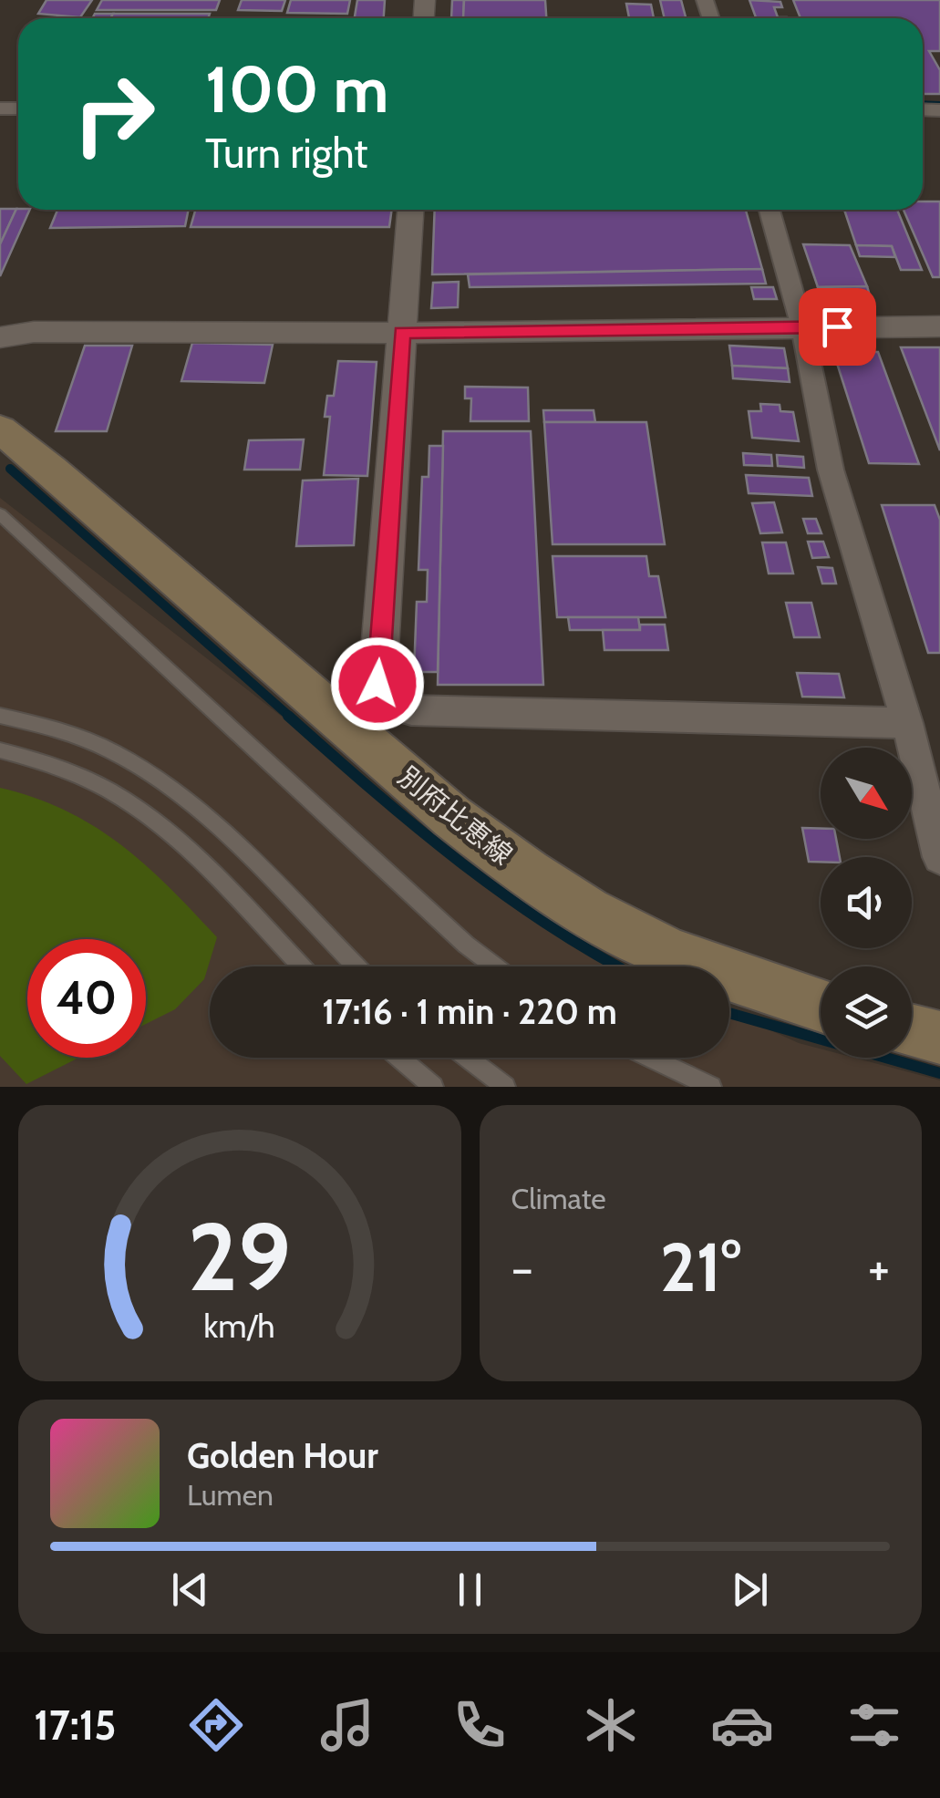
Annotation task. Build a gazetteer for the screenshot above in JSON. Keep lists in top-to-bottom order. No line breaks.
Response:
{"streets":{"main road":["別府比恵線"]},"north":"bottom right","page":{"turn":["100 m","Turn right"],"limit":"40","trip":"17:16 · 1 min · 220 m","tile":"Climate","heat":["−","21°","+"],"song":["Golden Hour","Lumen"],"tabs":"17:15","gauge":["29","km/h"]}}
